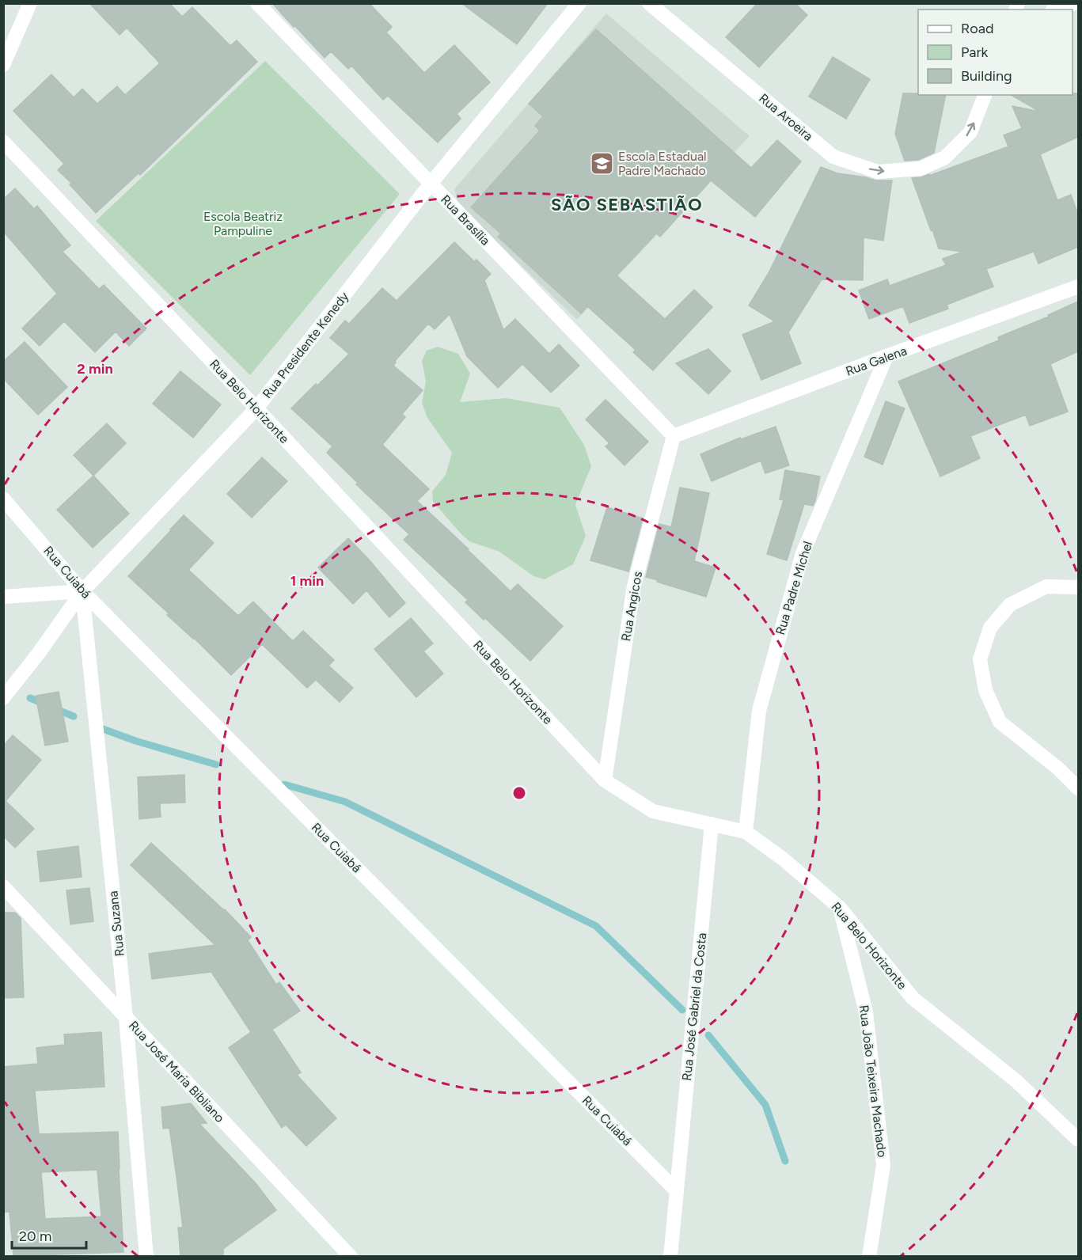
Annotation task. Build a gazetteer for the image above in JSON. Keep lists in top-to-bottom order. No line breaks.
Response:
{"streets":{"street":["Rua Aroeira","Rua Brasília","Rua Presidente Kenedy","Rua Galena","Rua Belo Horizonte","Rua Cuiabá","Rua Padre Michel","Rua Angicos","Rua Suzana","Rua José Gabriel da Costa","Rua José Maria Bibliano","Rua João Teixeira Machado"]},"crossings":[["Rua Brasília","Rua Presidente Kenedy"],["Rua Brasília","Rua Galena"],["Rua Brasília","Rua Angicos"],["Rua Presidente Kenedy","Rua Belo Horizonte"],["Rua Presidente Kenedy","Rua Cuiabá"],["Rua Presidente Kenedy","Rua Suzana"],["Rua Galena","Rua Padre Michel"],["Rua Galena","Rua Angicos"],["Rua Belo Horizonte","Rua Padre Michel"],["Rua Belo Horizonte","Rua Angicos"],["Rua Belo Horizonte","Rua José Gabriel da Costa"],["Rua Belo Horizonte","Rua João Teixeira Machado"],["Rua Cuiabá","Rua Suzana"],["Rua Cuiabá","Rua José Gabriel da Costa"],["Rua Suzana","Rua José Maria Bibliano"]],"one_way":["Rua Aroeira"],"districts":["SÃO SEBASTIÃO"],"parks":["Escola Beatriz Pampuline"],"places":{"school or university":["Escola Estadual Padre Machado"]},"legend":["Road","Park","Building"],"scale_bar":"20 m","rings":["2 min","1 min"]}
